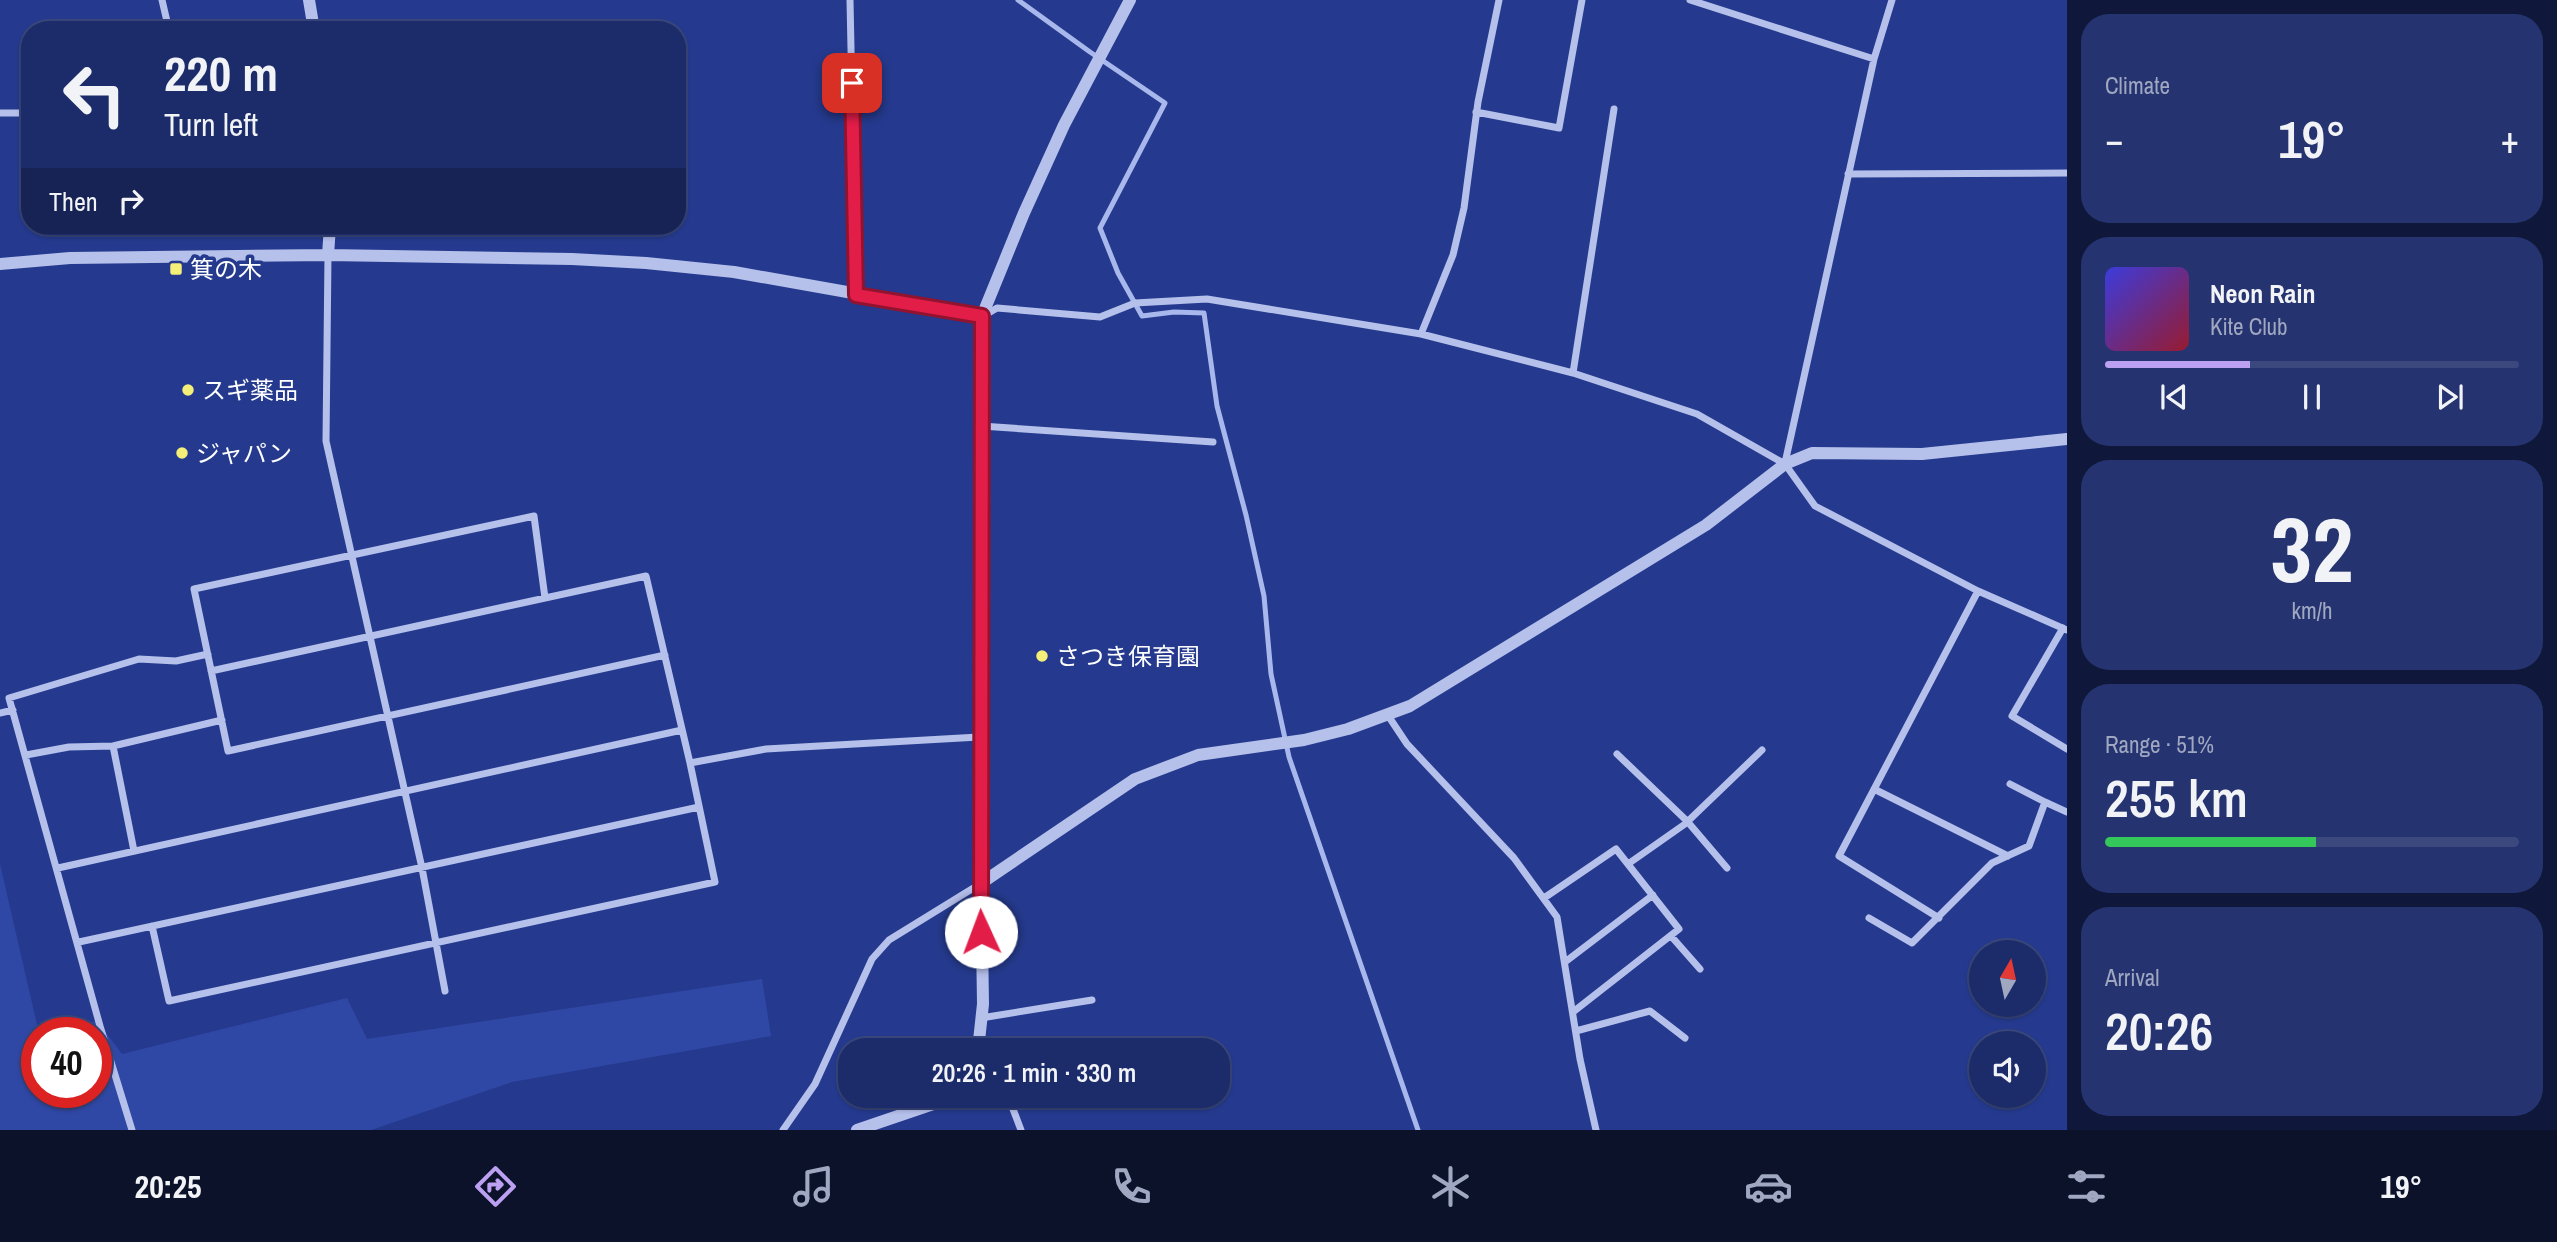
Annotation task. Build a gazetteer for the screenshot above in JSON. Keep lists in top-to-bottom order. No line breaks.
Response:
{"places":{"transit":["箕の木"],"other":["スギ薬品","ジャパン","さつき保育園"]},"north":"top","page":{"tile":["Climate",["32","km/h"],["Range · 51%","255 km"],["Arrival","20:26"]],"turn":["220 m","Turn left"],"heat":["−","19°","+"],"then":"Then","song":["Neon Rain","Kite Club"],"limit":"40","trip":"20:26 · 1 min · 330 m","tabs":["20:25","19°"]}}
